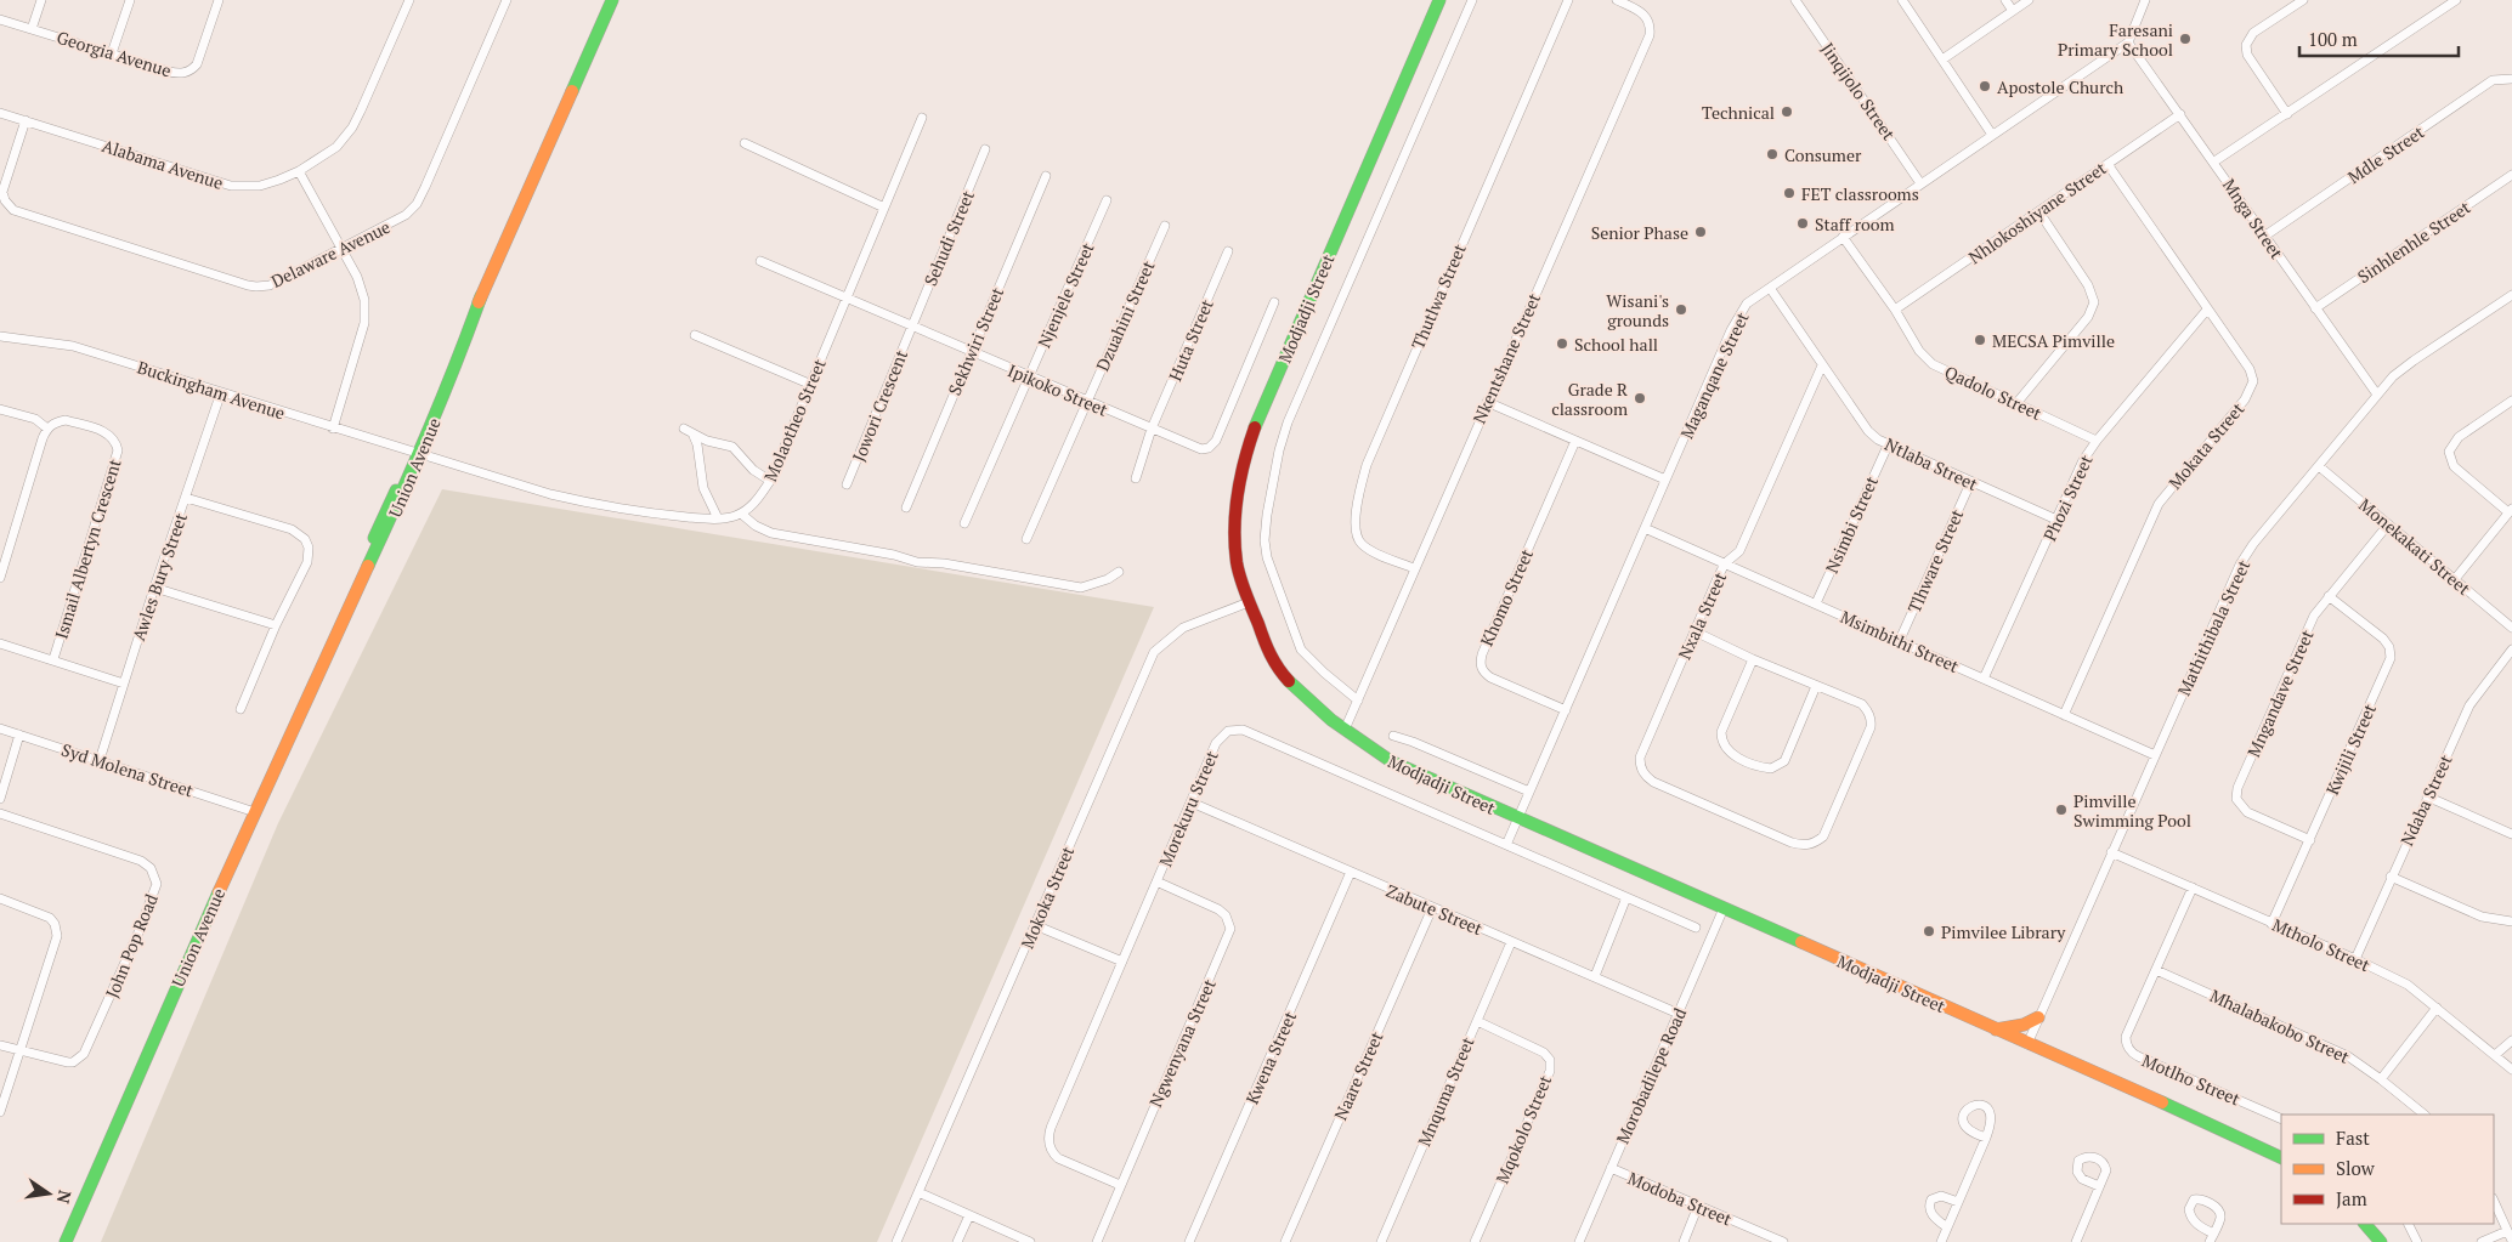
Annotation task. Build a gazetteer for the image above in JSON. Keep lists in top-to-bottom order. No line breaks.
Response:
{"streets":{"street":["Georgia Avenue","Jinqijolo Street","Mdle Street","Alabama Avenue","Nhlokoshiyane Street","Mnga Street","Sehudi Street","Sinhlenhle Street","Delaware Avenue","Njenjele Street","Thutlwa Street","Modjadji Street","Dzuahini Street","Huta Street","Sekhwiri Street","Nkentshane Street","Maganqane Street","Buckingham Avenue","Ipikoko Street","Qadolo Street","Jowori Crescent","Molaotheo Street","Mokata Street","Ntlaba Street","Union Avenue","Phozi Street","Nsimbi Street","Monekakati Street","Ismail Albertyn Crescent","Tlhware Street","Awles Bury Street","Khomo Street","Nxala Street","Mathithibala Street","Msimbithi Street","Mngandave Street","Kwijili Street","Syd Molena Street","Ndaba Street","Morekuru Street","Mokoka Street","Zabute Street","Mtholo Street","John Pop Road","Mhalabakobo Street","Ngwenyana Street","Kwena Street","Naare Street","Morobadilepe Road","Motlho Street","Mnquma Street","Mqokolo Street","Modoba Street"]},"crossings":[["Jinqijolo Street","Maganqane Street"],["Mdle Street","Mnga Street"],["Alabama Avenue","Delaware Avenue"],["Nhlokoshiyane Street","Mnga Street"],["Nhlokoshiyane Street","Qadolo Street"],["Nhlokoshiyane Street","Mokata Street"],["Mnga Street","Sinhlenhle Street"],["Mnga Street","Maganqane Street"],["Mnga Street","Mathithibala Street"],["Sehudi Street","Ipikoko Street"],["Sehudi Street","Jowori Crescent"],["Njenjele Street","Ipikoko Street"],["Thutlwa Street","Nkentshane Street"],["Modjadji Street","Nkentshane Street"],["Modjadji Street","Maganqane Street"],["Modjadji Street","Mathithibala Street"],["Modjadji Street","Mokoka Street"],["Modjadji Street","Morobadilepe Road"],["Dzuahini Street","Ipikoko Street"],["Huta Street","Ipikoko Street"],["Sekhwiri Street","Ipikoko Street"],["Maganqane Street","Qadolo Street"],["Maganqane Street","Ntlaba Street"],["Maganqane Street","Khomo Street"],["Maganqane Street","Msimbithi Street"],["Maganqane Street","Morekuru Street"],["Buckingham Avenue","Molaotheo Street"],["Buckingham Avenue","Union Avenue"],["Buckingham Avenue","Awles Bury Street"],["Ipikoko Street","Jowori Crescent"],["Ipikoko Street","Molaotheo Street"],["Qadolo Street","Phozi Street"],["Molaotheo Street","Union Avenue"],["Mokata Street","Phozi Street"],["Mokata Street","Msimbithi Street"],["Ntlaba Street","Phozi Street"],["Ntlaba Street","Nsimbi Street"],["Ntlaba Street","Tlhware Street"],["Ntlaba Street","Nxala Street"],["Union Avenue","Syd Molena Street"],["Phozi Street","Msimbithi Street"],["Nsimbi Street","Msimbithi Street"],["Monekakati Street","Mathithibala Street"],["Monekakati Street","Mngandave Street"],["Tlhware Street","Msimbithi Street"],["Awles Bury Street","Syd Molena Street"],["Nxala Street","Msimbithi Street"],["Mathithibala Street","Msimbithi Street"],["Mathithibala Street","Mtholo Street"],["Mngandave Street","Kwijili Street"],["Kwijili Street","Mtholo Street"],["Ndaba Street","Mtholo Street"],["Morekuru Street","Zabute Street"],["Morekuru Street","Ngwenyana Street"],["Zabute Street","Kwena Street"],["Zabute Street","Naare Street"],["Zabute Street","Morobadilepe Road"],["Zabute Street","Mnquma Street"],["Mtholo Street","Motlho Street"],["Mhalabakobo Street","Motlho Street"],["Morobadilepe Road","Modoba Street"],["Mnquma Street","Mqokolo Street"]],"places":["Faresani Primary School","Apostole Church","Technical","Consumer","FET classrooms","Staff room","Senior Phase","Wisani's grounds","MECSA Pimville","School hall","Grade R classroom","Pimville Swimming Pool","Pimvilee Library"],"legend":["Fast","Slow","Jam"],"scale_bar":"100 m","north":"right"}
